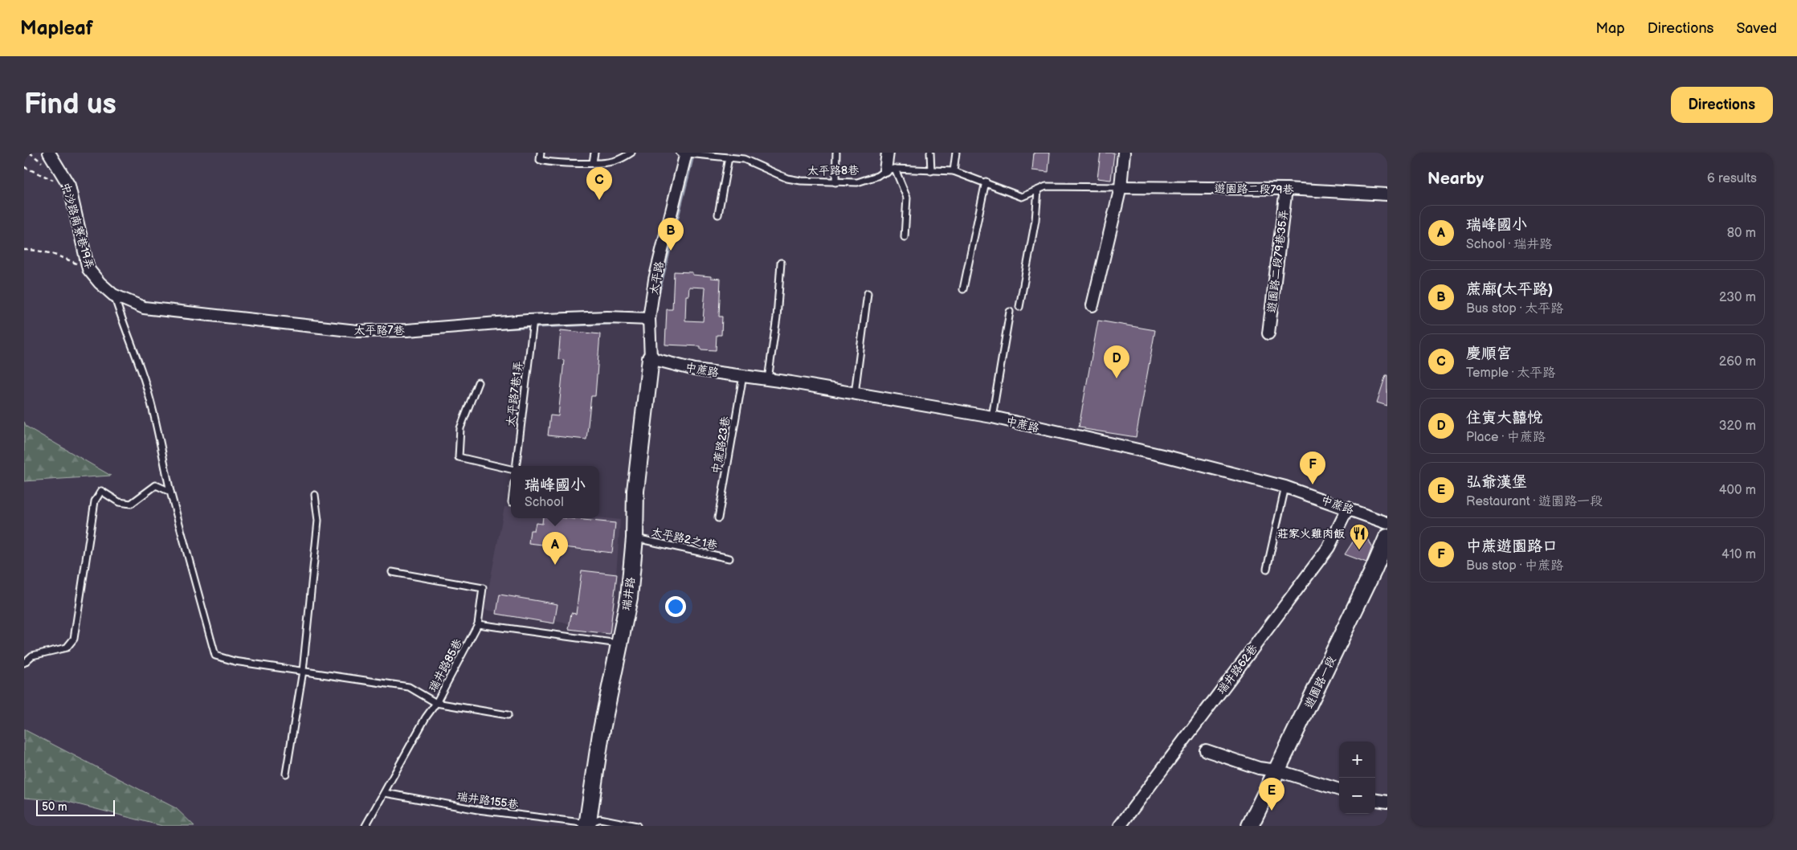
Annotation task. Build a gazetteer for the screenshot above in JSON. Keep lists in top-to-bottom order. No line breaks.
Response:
{"streets":{"street":["遊園路二段79巷","中沙路南寮巷19弄","遊園路二段79巷35弄","太平路","太平路7巷","中蔗路","瑞井路","瑞井路62巷","遊園路一段"],"lane":["太平路8巷","太平路7巷1弄","中蔗路23巷","太平路2之1巷","瑞井路85巷","瑞井路155巷"]},"crossings":[["太平路8巷","遊園路二段79巷"],["太平路8巷","太平路"],["遊園路二段79巷","遊園路二段79巷35弄"],["中沙路南寮巷19弄","太平路7巷"],["太平路","太平路7巷"],["太平路","中蔗路"],["太平路","瑞井路"],["太平路7巷","太平路7巷1弄"],["中蔗路","中蔗路23巷"],["中蔗路","瑞井路"],["中蔗路","瑞井路62巷"],["太平路2之1巷","瑞井路"],["瑞井路","瑞井路155巷"],["瑞井路85巷","瑞井路155巷"]],"places":{"restaurant":["莊家火雞肉飯"]},"scale_bar":"50 m","page":{"header":"Mapleaf","nav":["Map","Directions","Saved"],"buttons":"Directions","title":"Find us","heading":["Nearby","6 results"],"pins":["C","B","D","F","A","E"],"list":[{"mark":"A","name":"瑞峰國小","note":"School · 瑞井路","value":"80 m"},{"mark":"B","name":"蔗廍(太平路)","note":"Bus stop · 太平路","value":"230 m"},{"mark":"C","name":"慶順宮","note":"Temple · 太平路","value":"260 m"},{"mark":"D","name":"住寅大囍悅","note":"Place · 中蔗路","value":"320 m"},{"mark":"E","name":"弘爺漢堡","note":"Restaurant · 遊園路一段","value":"400 m"},{"mark":"F","name":"中蔗遊園路口","note":"Bus stop · 中蔗路","value":"410 m"}],"popup":["瑞峰國小","School"],"map_buttons":["+","−"],"scale":"50 m"}}
